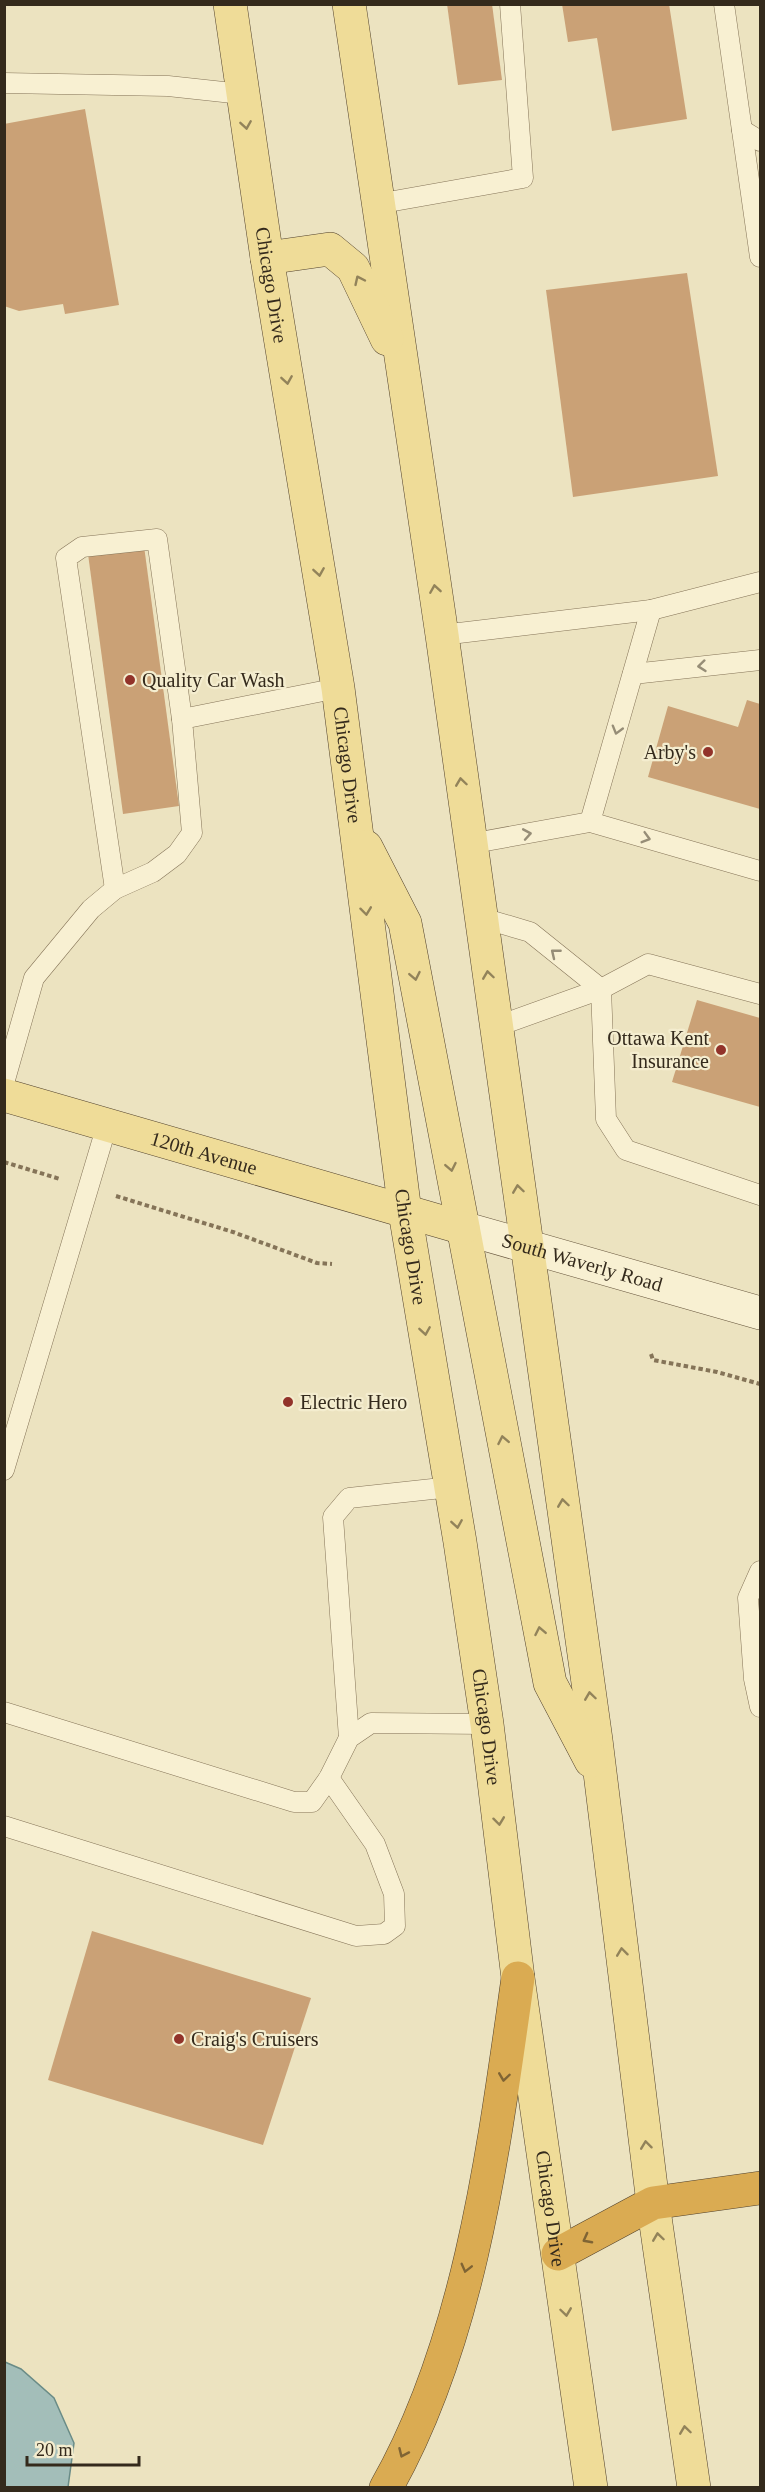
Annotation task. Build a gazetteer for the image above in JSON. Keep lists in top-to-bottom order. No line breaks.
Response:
{"streets":{"main road":["Chicago Drive","120th Avenue","South Waverly Road"]},"crossings":[["Chicago Drive","120th Avenue"],["Chicago Drive","South Waverly Road"],["120th Avenue","South Waverly Road"]],"places":["Quality Car Wash","Arby's","Ottawa Kent Insurance","Electric Hero","Craig's Cruisers"],"scale_bar":"20 m"}
